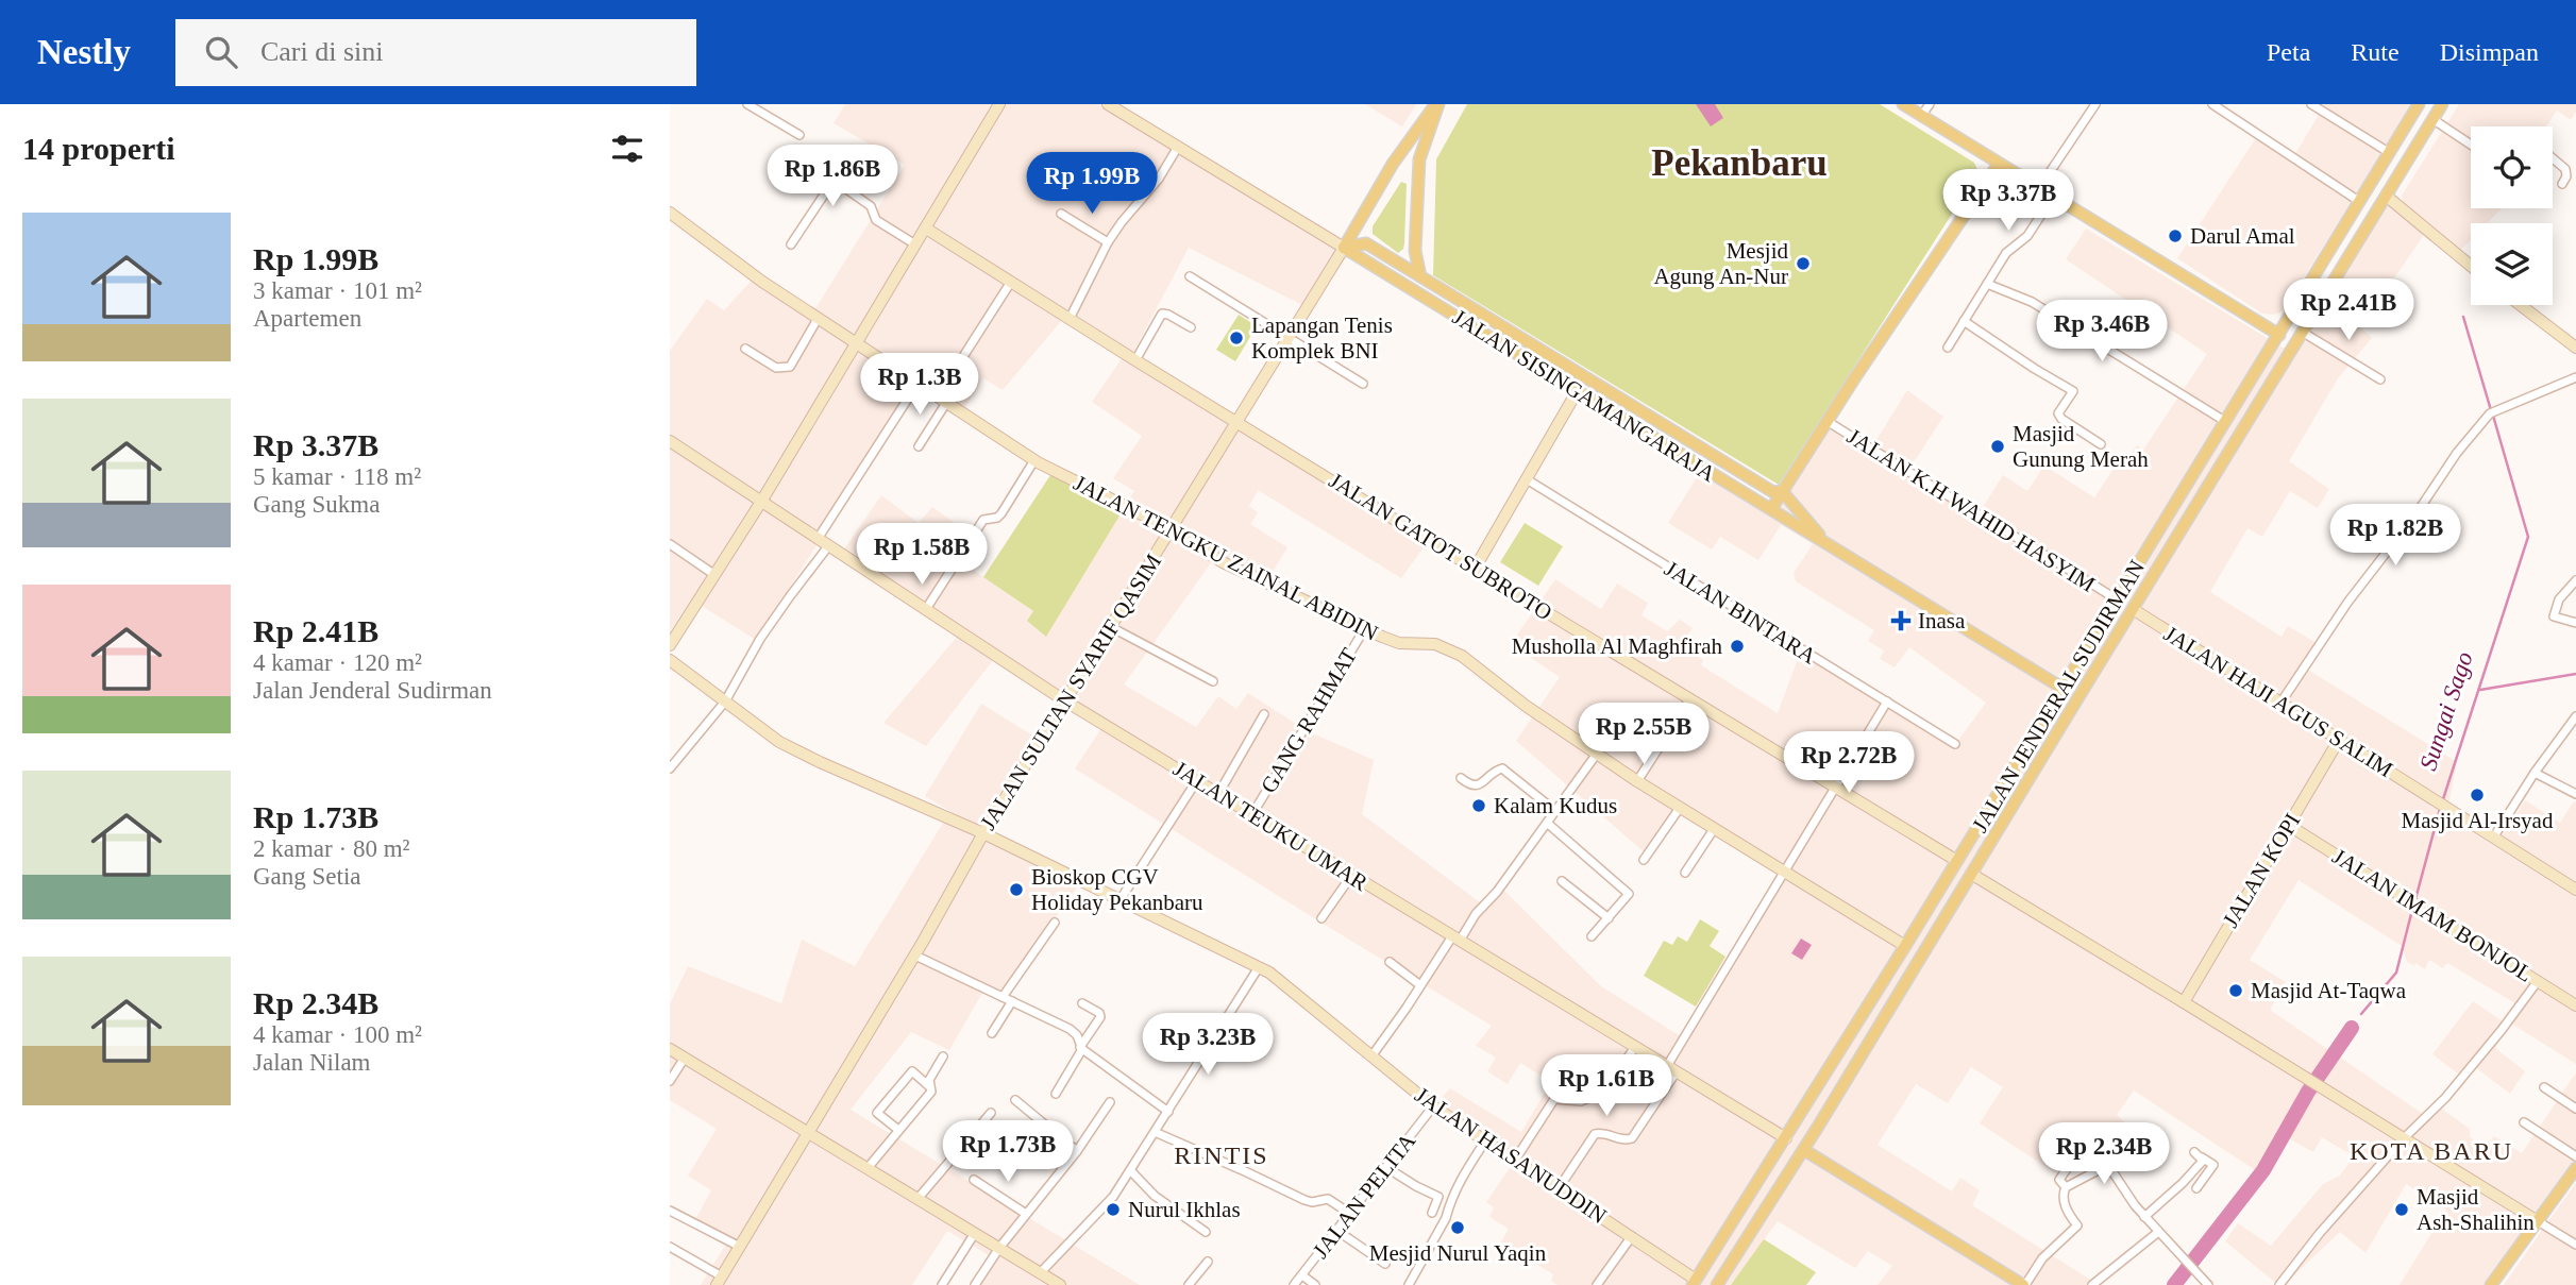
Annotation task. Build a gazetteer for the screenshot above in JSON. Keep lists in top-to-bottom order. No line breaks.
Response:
{"streets":{"main road":["JALAN SISINGAMANGARAJA","JALAN SULTAN SYARIF QASIM","JALAN JENDERAL SUDIRMAN"],"street":["JALAN K.H WAHID HASYIM","JALAN GATOT SUBROTO","JALAN TENGKU ZAINAL ABIDIN","JALAN BINTARA","JALAN HAJI AGUS SALIM","GANG RAHMAT","JALAN TEUKU UMAR","JALAN KOPI","JALAN IMAM BONJOL","JALAN HASANUDDIN","JALAN PELITA"]},"crossings":[["JALAN SISINGAMANGARAJA","JALAN SULTAN SYARIF QASIM"],["JALAN SISINGAMANGARAJA","JALAN JENDERAL SUDIRMAN"],["JALAN K.H WAHID HASYIM","JALAN JENDERAL SUDIRMAN"],["JALAN GATOT SUBROTO","JALAN SULTAN SYARIF QASIM"],["JALAN GATOT SUBROTO","JALAN JENDERAL SUDIRMAN"],["JALAN TENGKU ZAINAL ABIDIN","JALAN SULTAN SYARIF QASIM"],["JALAN TENGKU ZAINAL ABIDIN","JALAN JENDERAL SUDIRMAN"],["JALAN TENGKU ZAINAL ABIDIN","GANG RAHMAT"],["JALAN SULTAN SYARIF QASIM","JALAN TEUKU UMAR"],["JALAN SULTAN SYARIF QASIM","JALAN HASANUDDIN"],["JALAN JENDERAL SUDIRMAN","JALAN HAJI AGUS SALIM"],["JALAN JENDERAL SUDIRMAN","JALAN TEUKU UMAR"],["JALAN JENDERAL SUDIRMAN","JALAN HASANUDDIN"],["JALAN HAJI AGUS SALIM","JALAN KOPI"],["GANG RAHMAT","JALAN TEUKU UMAR"],["JALAN KOPI","JALAN IMAM BONJOL"],["JALAN HASANUDDIN","JALAN PELITA"]],"districts":["Pekanbaru","KOTA BARU","RINTIS"],"water":["Sungai Sago"],"places":{"other":["Darul Amal","Mesjid Agung An-Nur","Lapangan Tenis Komplek BNI","Masjid Gunung Merah","Musholla Al Maghfirah","Masjid Al-Irsyad","Kalam Kudus","Bioskop CGV Holiday Pekanbaru","Masjid At-Taqwa","Nurul Ikhlas","Masjid Ash-Shalihin","Mesjid Nurul Yaqin"],"health":["Inasa"]},"page":{"header":"Nestly","search":"Cari di sini","nav":["Peta","Rute","Disimpan"],"heading":"14 properti","price":["Rp 1.86B","Rp 1.99B","Rp 3.37B","Rp 2.41B","Rp 3.46B","Rp 1.3B","Rp 1.82B","Rp 1.58B","Rp 2.55B","Rp 2.72B","Rp 3.23B","Rp 1.61B","Rp 1.73B","Rp 2.34B"],"list":[{"name":"Rp 1.99B","note":"3 kamar · 101 m² · Apartemen"},{"name":"Rp 3.37B","note":"5 kamar · 118 m² · Gang Sukma"},{"name":"Rp 2.41B","note":"4 kamar · 120 m² · Jalan Jenderal Sudirman"},{"name":"Rp 1.73B","note":"2 kamar · 80 m² · Gang Setia"},{"name":"Rp 2.34B","note":"4 kamar · 100 m² · Jalan Nilam"}]}}
